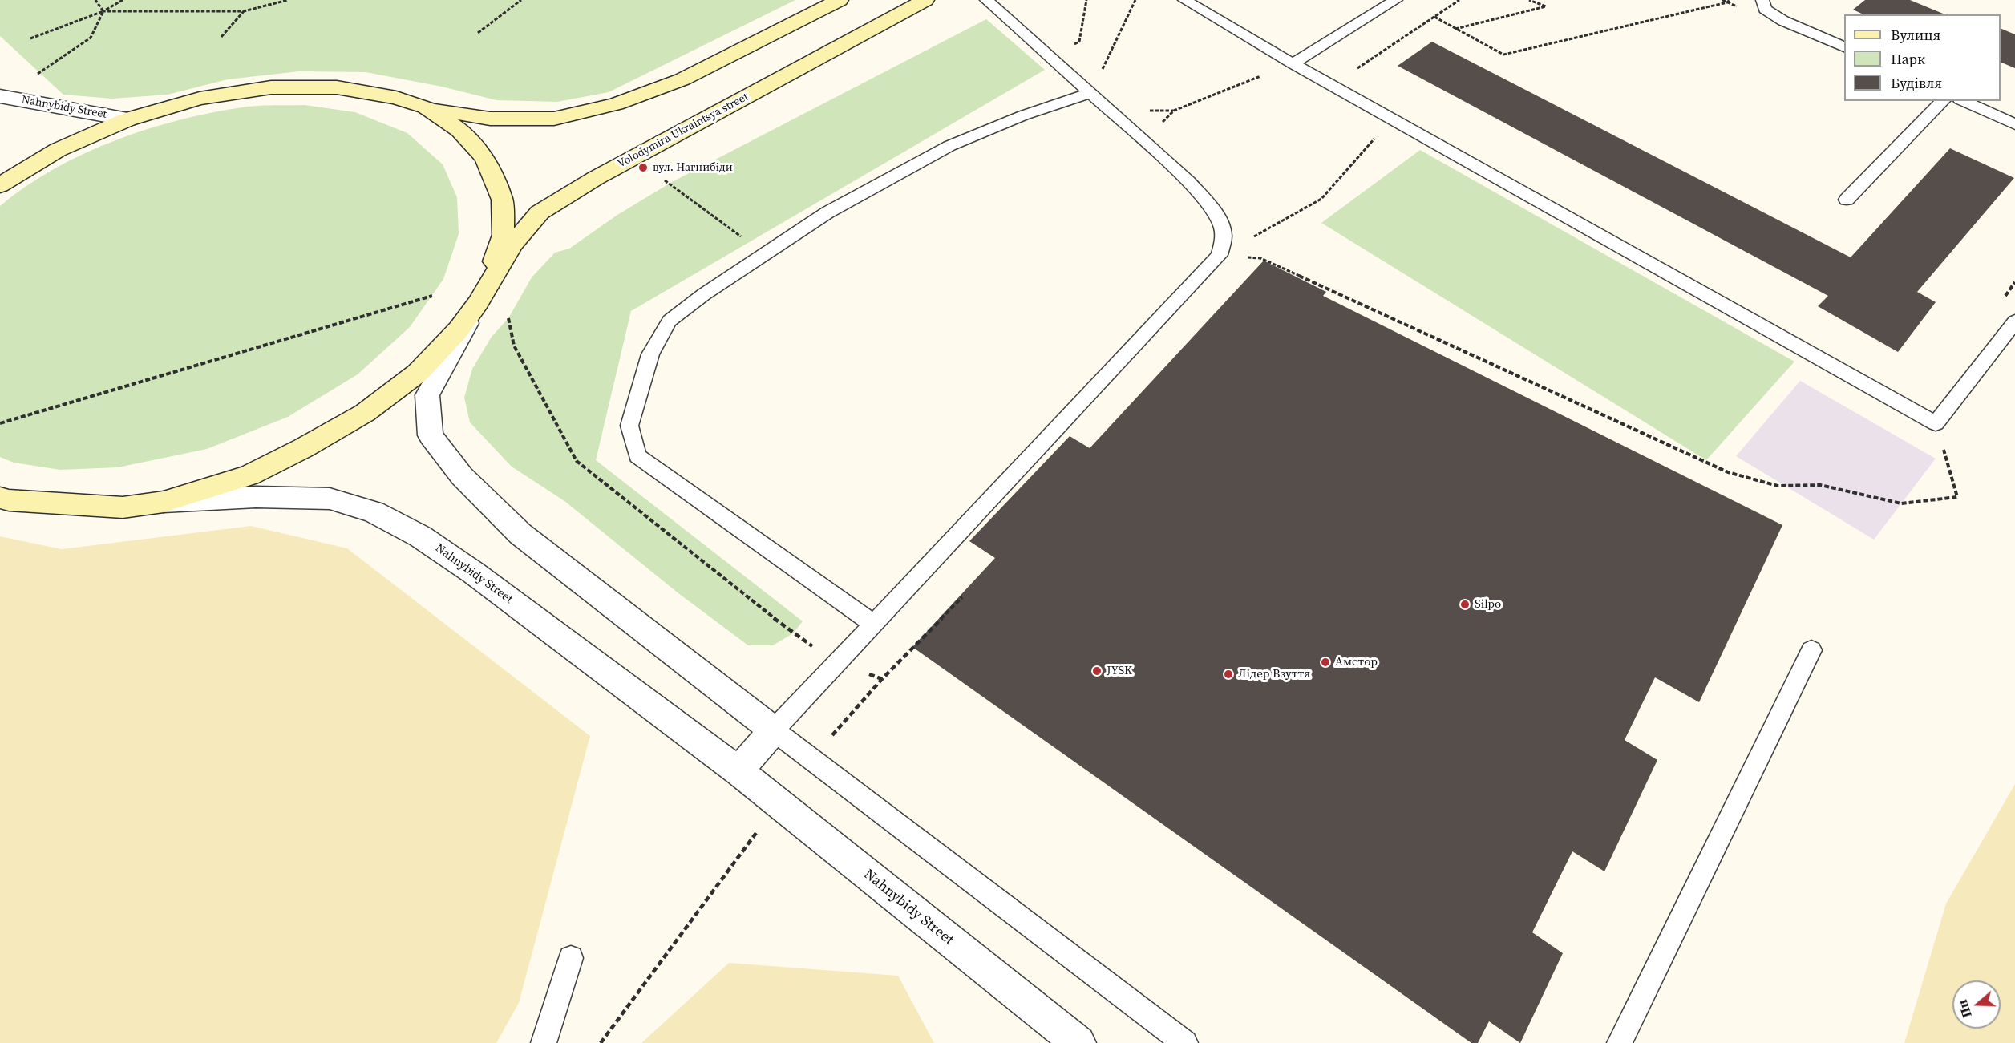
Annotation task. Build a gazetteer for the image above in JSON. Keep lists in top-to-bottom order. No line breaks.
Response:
{"streets":{"street":["Nahnybidy Street","Volodymira Ukraintsya street"]},"crossings":[["Nahnybidy Street","Volodymira Ukraintsya street"]],"places":["вул. Нагнибіди","Silpo","Амстор","JYSK","Лідер Взуття"],"legend":["Вулиця","Парк","Будівля"],"north":"left"}
